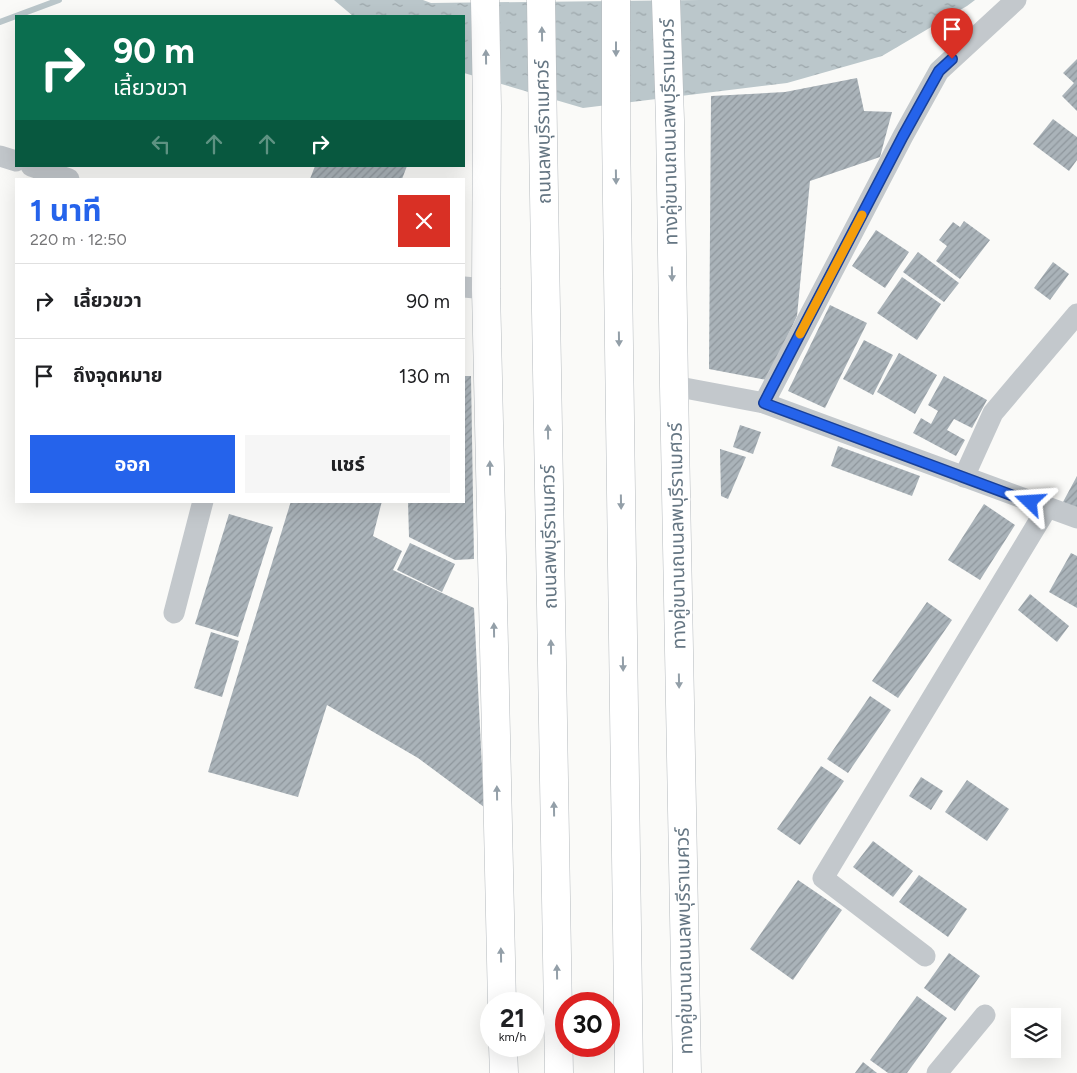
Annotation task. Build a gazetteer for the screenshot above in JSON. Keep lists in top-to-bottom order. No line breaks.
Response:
{"streets":{"main road":["ถนนลพบุรีราเมศวร์","ทางคู่ขนานถนนลพบุรีราเมศวร์"]},"page":{"turn":["90 m","เลี้ยวขวา"],"heading":["1 นาที","220 m · 12:50"],"list":[{"name":"เลี้ยวขวา","value":"90 m"},{"name":"ถึงจุดหมาย","value":"130 m"}],"buttons":["ออก","แชร์"],"speed":"21 km/h","limit":"30"}}
